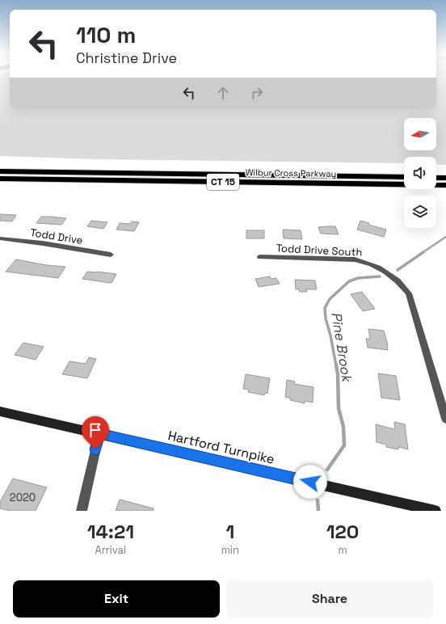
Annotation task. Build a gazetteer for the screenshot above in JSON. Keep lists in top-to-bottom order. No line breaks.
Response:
{"streets":{"highway":["Wilbur Cross Parkway","CT 15"],"main road":["Hartford Turnpike"],"street":["Todd Drive","Todd Drive South"]},"water":["Pine Brook"],"house_numbers":["2020"],"north":"left","page":{"turn":["110 m","Christine Drive"],"eta":["14:21","Arrival","1","min","120","m"],"buttons":["Exit","Share"]}}
